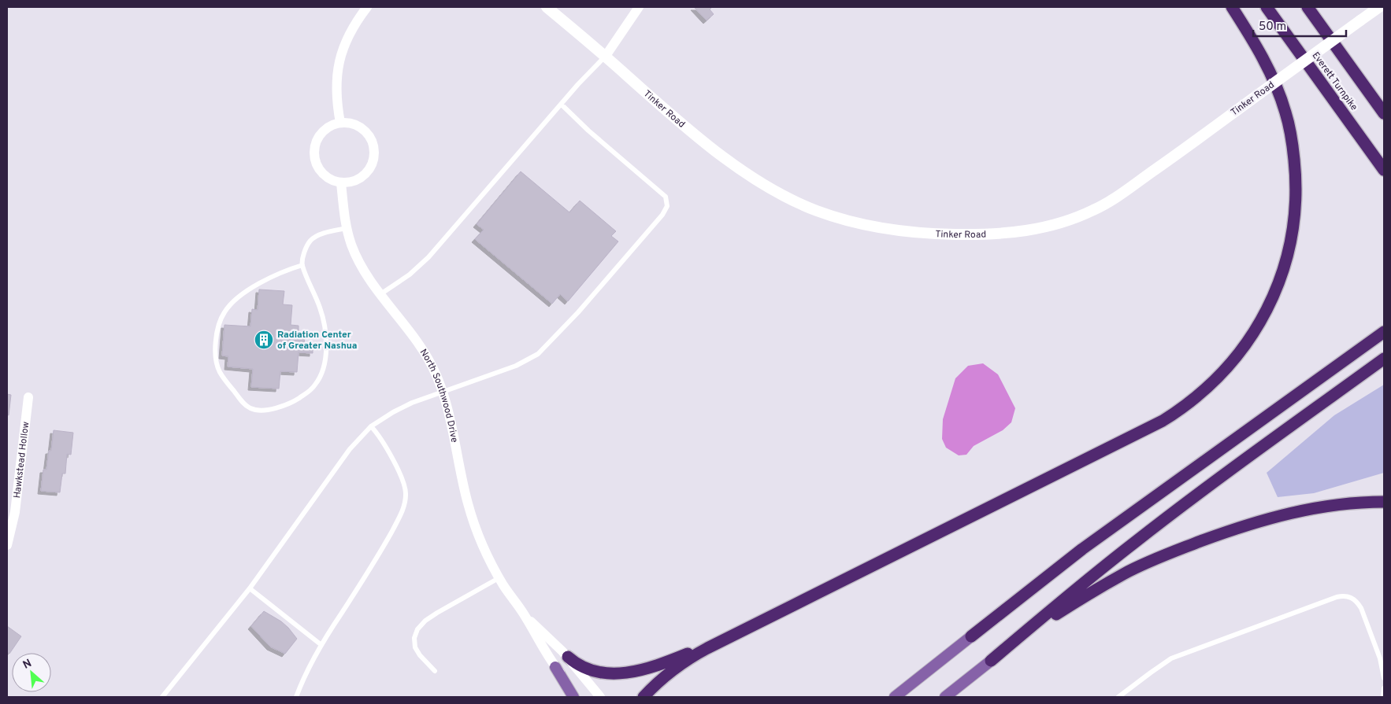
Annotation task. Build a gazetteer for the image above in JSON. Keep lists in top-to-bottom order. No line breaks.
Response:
{"streets":{"highway":["Everett Turnpike"],"street":["Tinker Road","North Southwood Drive","Hawkstead Hollow"]},"places":{"building":["Radiation Center of Greater Nashua"]},"scale_bar":"50 m","north":"top left"}
